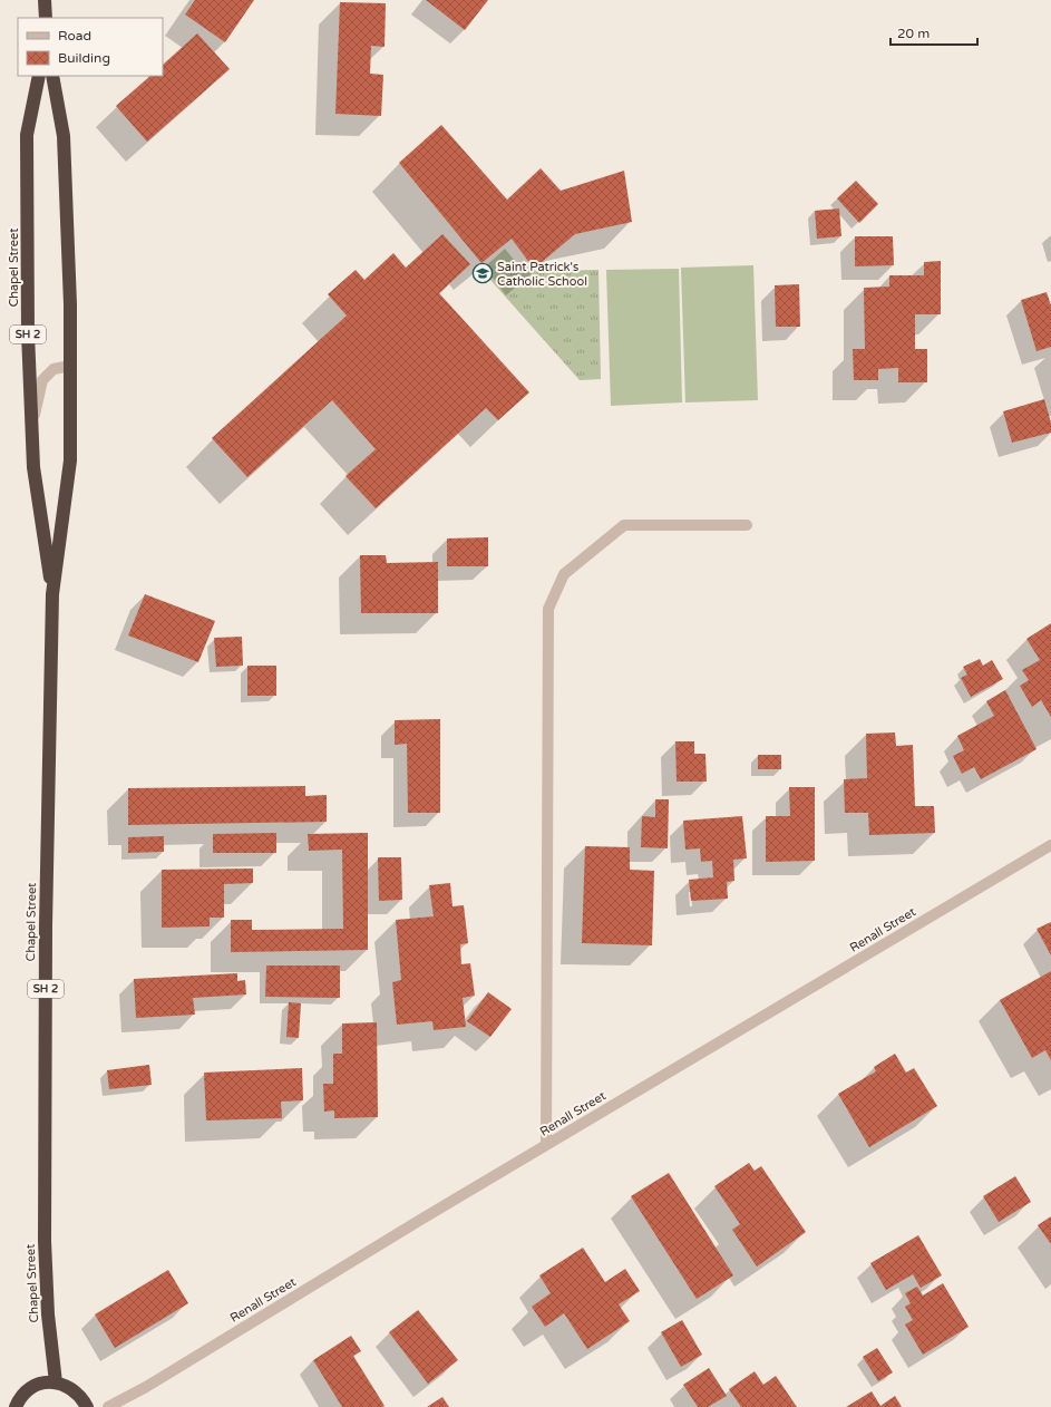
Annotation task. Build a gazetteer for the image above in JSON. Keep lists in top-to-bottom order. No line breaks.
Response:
{"streets":{"highway":["Chapel Street","SH 2"],"street":["Renall Street"]},"places":{"school or university":["Saint Patrick's Catholic School"]},"legend":["Road","Building"],"scale_bar":"20 m"}
